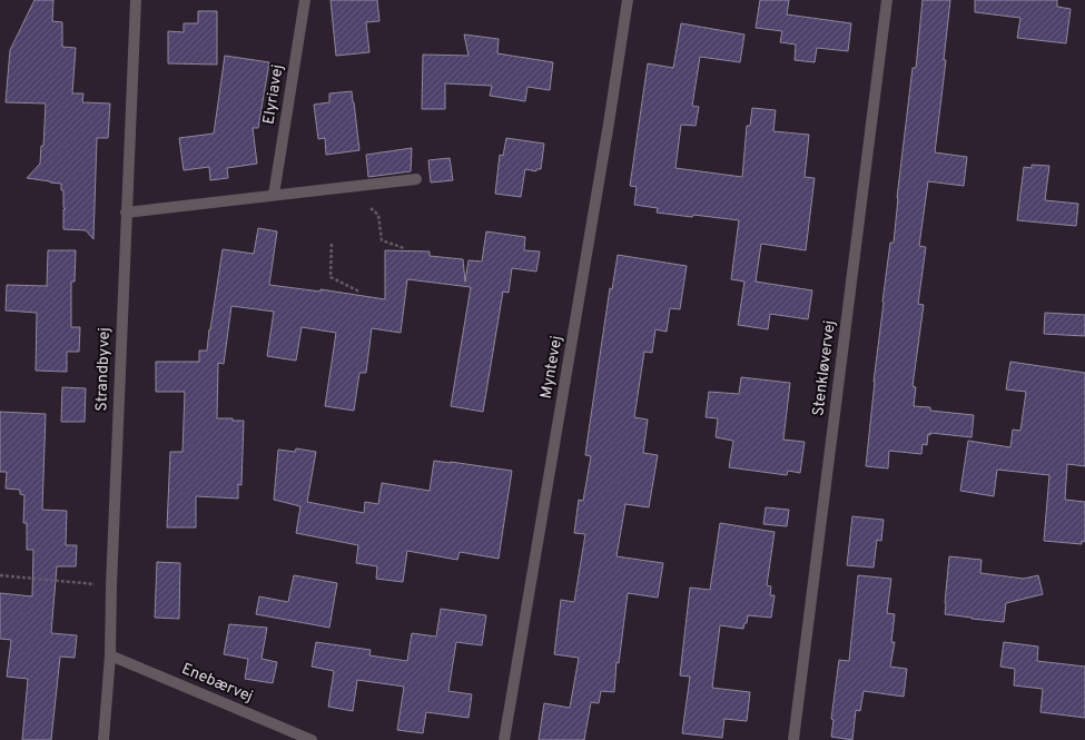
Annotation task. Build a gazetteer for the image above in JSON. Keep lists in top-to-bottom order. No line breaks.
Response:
{"streets":{"street":["Elyriavej","Myntevej","Stenkløvervej","Strandbyvej","Enebærvej"]},"crossings":[["Strandbyvej","Enebærvej"]]}
